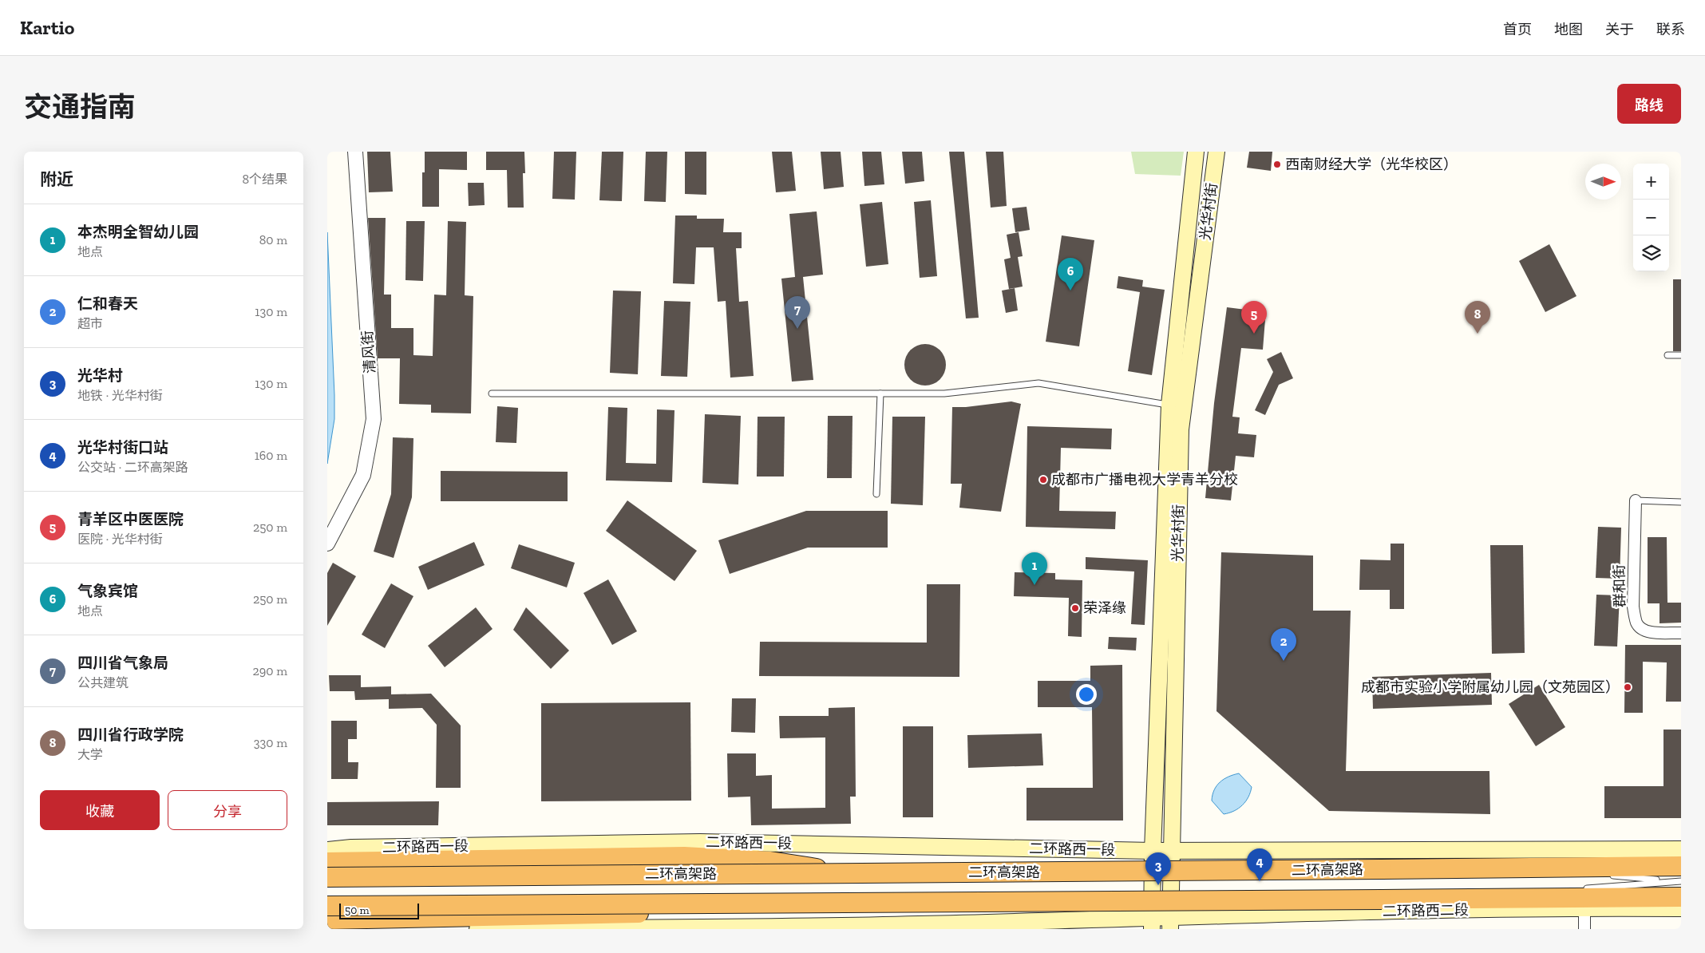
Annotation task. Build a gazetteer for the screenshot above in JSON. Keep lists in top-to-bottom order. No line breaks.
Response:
{"streets":{"highway":["二环高架路"],"main road":["光华村街","二环路西一段","二环路西二段"],"street":["清风街","群和街"]},"crossings":[["光华村街","二环路西一段"],["光华村街","二环路西二段"]],"places":["西南财经大学（光华校区）","成都市广播电视大学青羊分校","荣泽缘","成都市实验小学附属幼儿园（文苑园区）"],"scale_bar":"50 m","north":"right","page":{"header":"Kartio","nav":["首页","地图","关于","联系"],"title":"交通指南","buttons":["路线",["收藏","分享"]],"heading":["附近","8个结果"],"map_buttons":["+","−"],"list":[{"mark":"1","name":"本杰明全智幼儿园","note":"地点","value":"80 m"},{"mark":"2","name":"仁和春天","note":"超市","value":"130 m"},{"mark":"3","name":"光华村","note":"地铁 · 光华村街","value":"130 m"},{"mark":"4","name":"光华村街口站","note":"公交站 · 二环高架路","value":"160 m"},{"mark":"5","name":"青羊区中医医院","note":"医院 · 光华村街","value":"250 m"},{"mark":"6","name":"气象宾馆","note":"地点","value":"250 m"},{"mark":"7","name":"四川省气象局","note":"公共建筑","value":"290 m"},{"mark":"8","name":"四川省行政学院","note":"大学","value":"330 m"}],"pins":["6","7","5","8","1","2","4","3"],"scale":"50 m"}}
